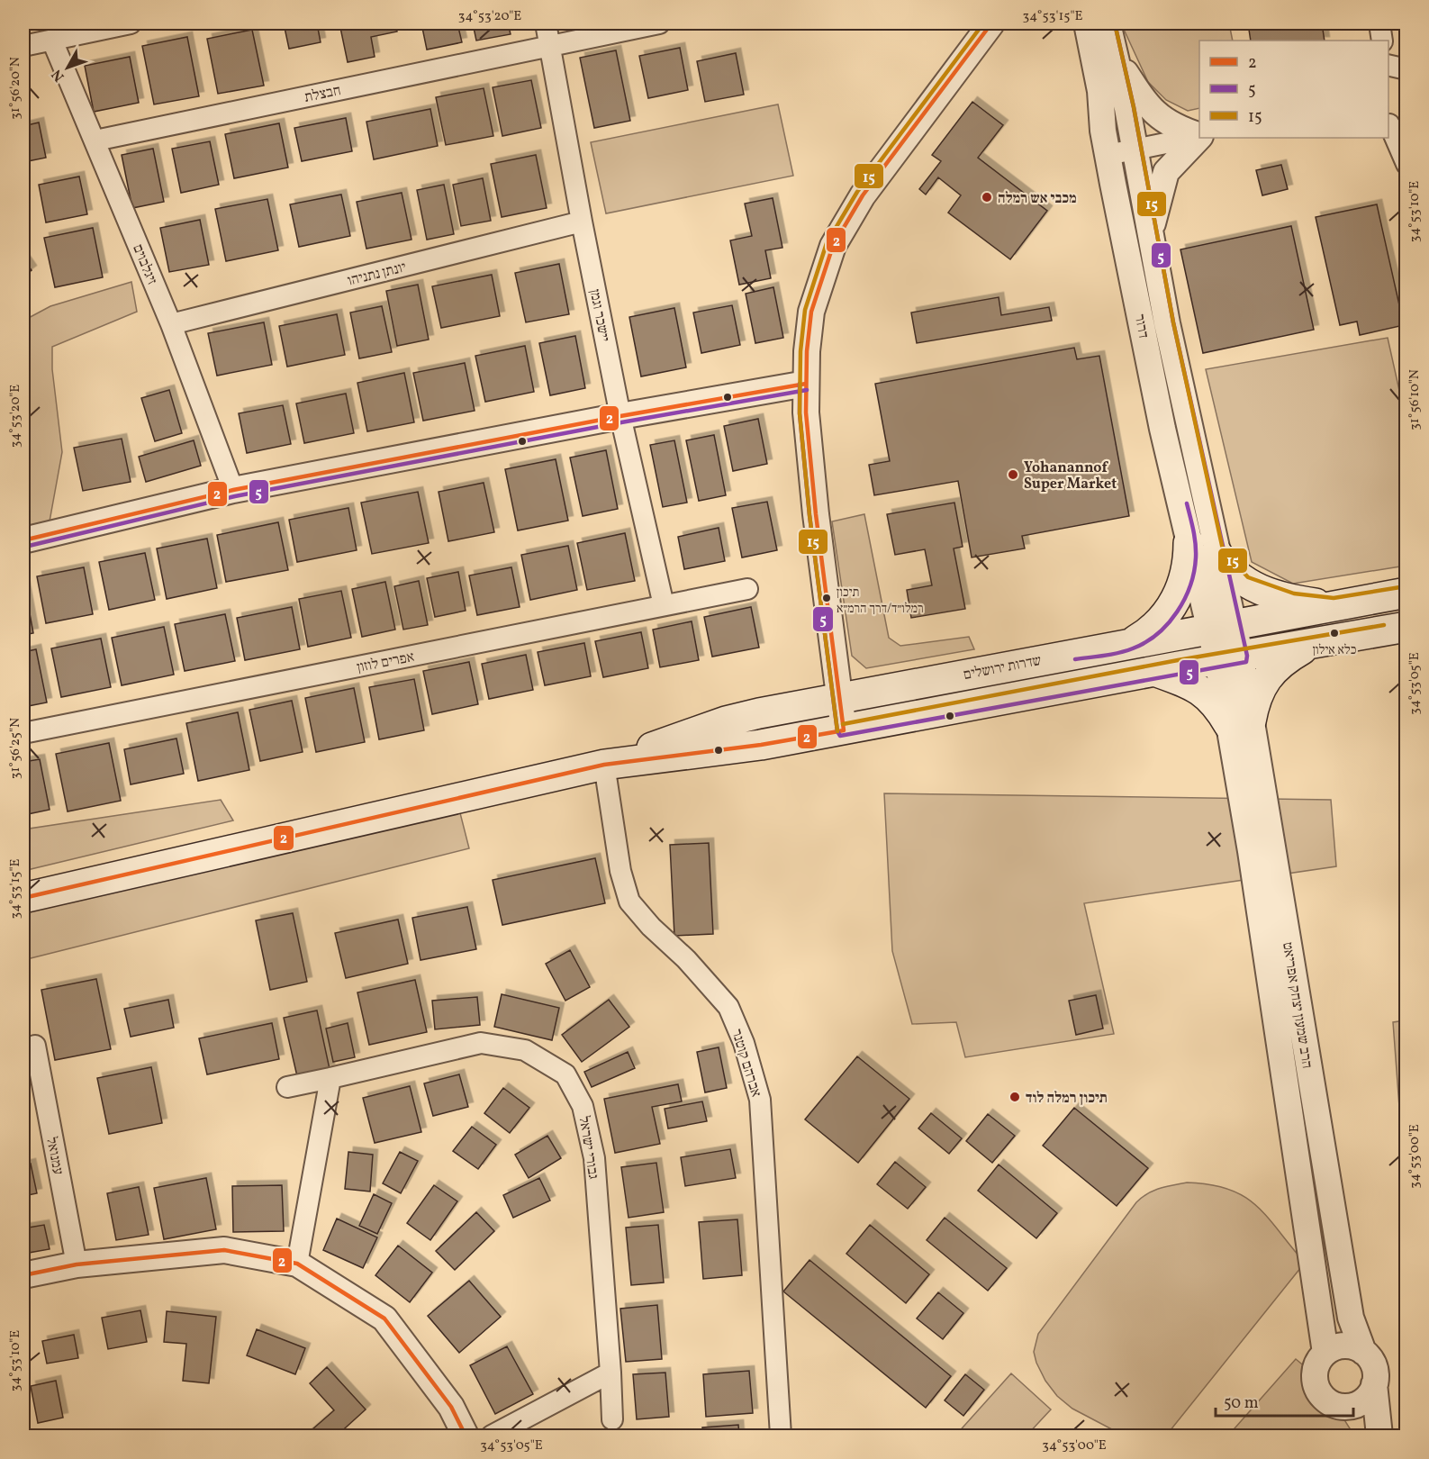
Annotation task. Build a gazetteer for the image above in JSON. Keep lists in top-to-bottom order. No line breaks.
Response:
{"streets":{"main road":["שדרות ירושלים"],"street":["חבצלת","זיגלבוים","יונתן נתניהו","יישכר וגמן","דרור","אפרים לוזון","הרב שמעון יצחק אפריאט","אברהם קוטנר","גבורי ישראל","עמנואל"]},"crossings":[["חבצלת","זיגלבוים"],["חבצלת","יישכר וגמן"],["זיגלבוים","יונתן נתניהו"],["יונתן נתניהו","יישכר וגמן"],["יישכר וגמן","אפרים לוזון"],["דרור","שדרות ירושלים"],["דרור","הרב שמעון יצחק אפריאט"],["שדרות ירושלים","הרב שמעון יצחק אפריאט"],["שדרות ירושלים","אברהם קוטנר"]],"places":["מכבי אש רמלה","Yohanannof Super Market","תיכון רמלו״ד/דרך הרמ״א","כלא אילון","תיכון רמלה לוד"],"lines":["transit line 2","transit line 5","transit line 15"],"legend":["2","5","15"],"scale_bar":"50 m","north":"bottom left","coordinates":["34°53'20\"E","34°53'15\"E","31°56'20\"N","34°53'10\"E","31°56'10\"N","34°53'05\"E","31°56'25\"N","34°53'00\"E"]}
